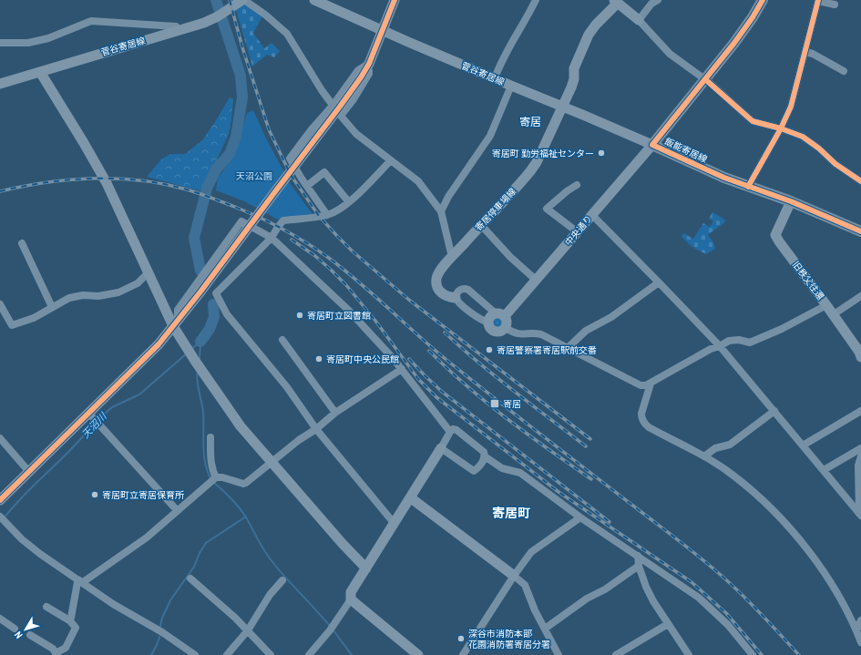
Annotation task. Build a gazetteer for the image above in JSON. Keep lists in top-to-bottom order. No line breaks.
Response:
{"streets":{"main road":["飯能寄居線"],"street":["菅谷寄居線","寄居停車場線","中央通り","旧秩父往還"]},"crossings":[["菅谷寄居線","飯能寄居線"],["菅谷寄居線","寄居停車場線"],["菅谷寄居線","中央通り"],["飯能寄居線","中央通り"],["飯能寄居線","旧秩父往還"]],"districts":["寄居","寄居町"],"water":["天沼川"],"parks":["天沼公園"],"places":{"other":["寄居町 勤労福祉センター","寄居町立図書館","寄居警察署寄居駅前交番","寄居町中央公民館","寄居町立寄居保育所","深谷市消防本部 花園消防署寄居分署"],"transit":["寄居"]},"north":"bottom left"}
